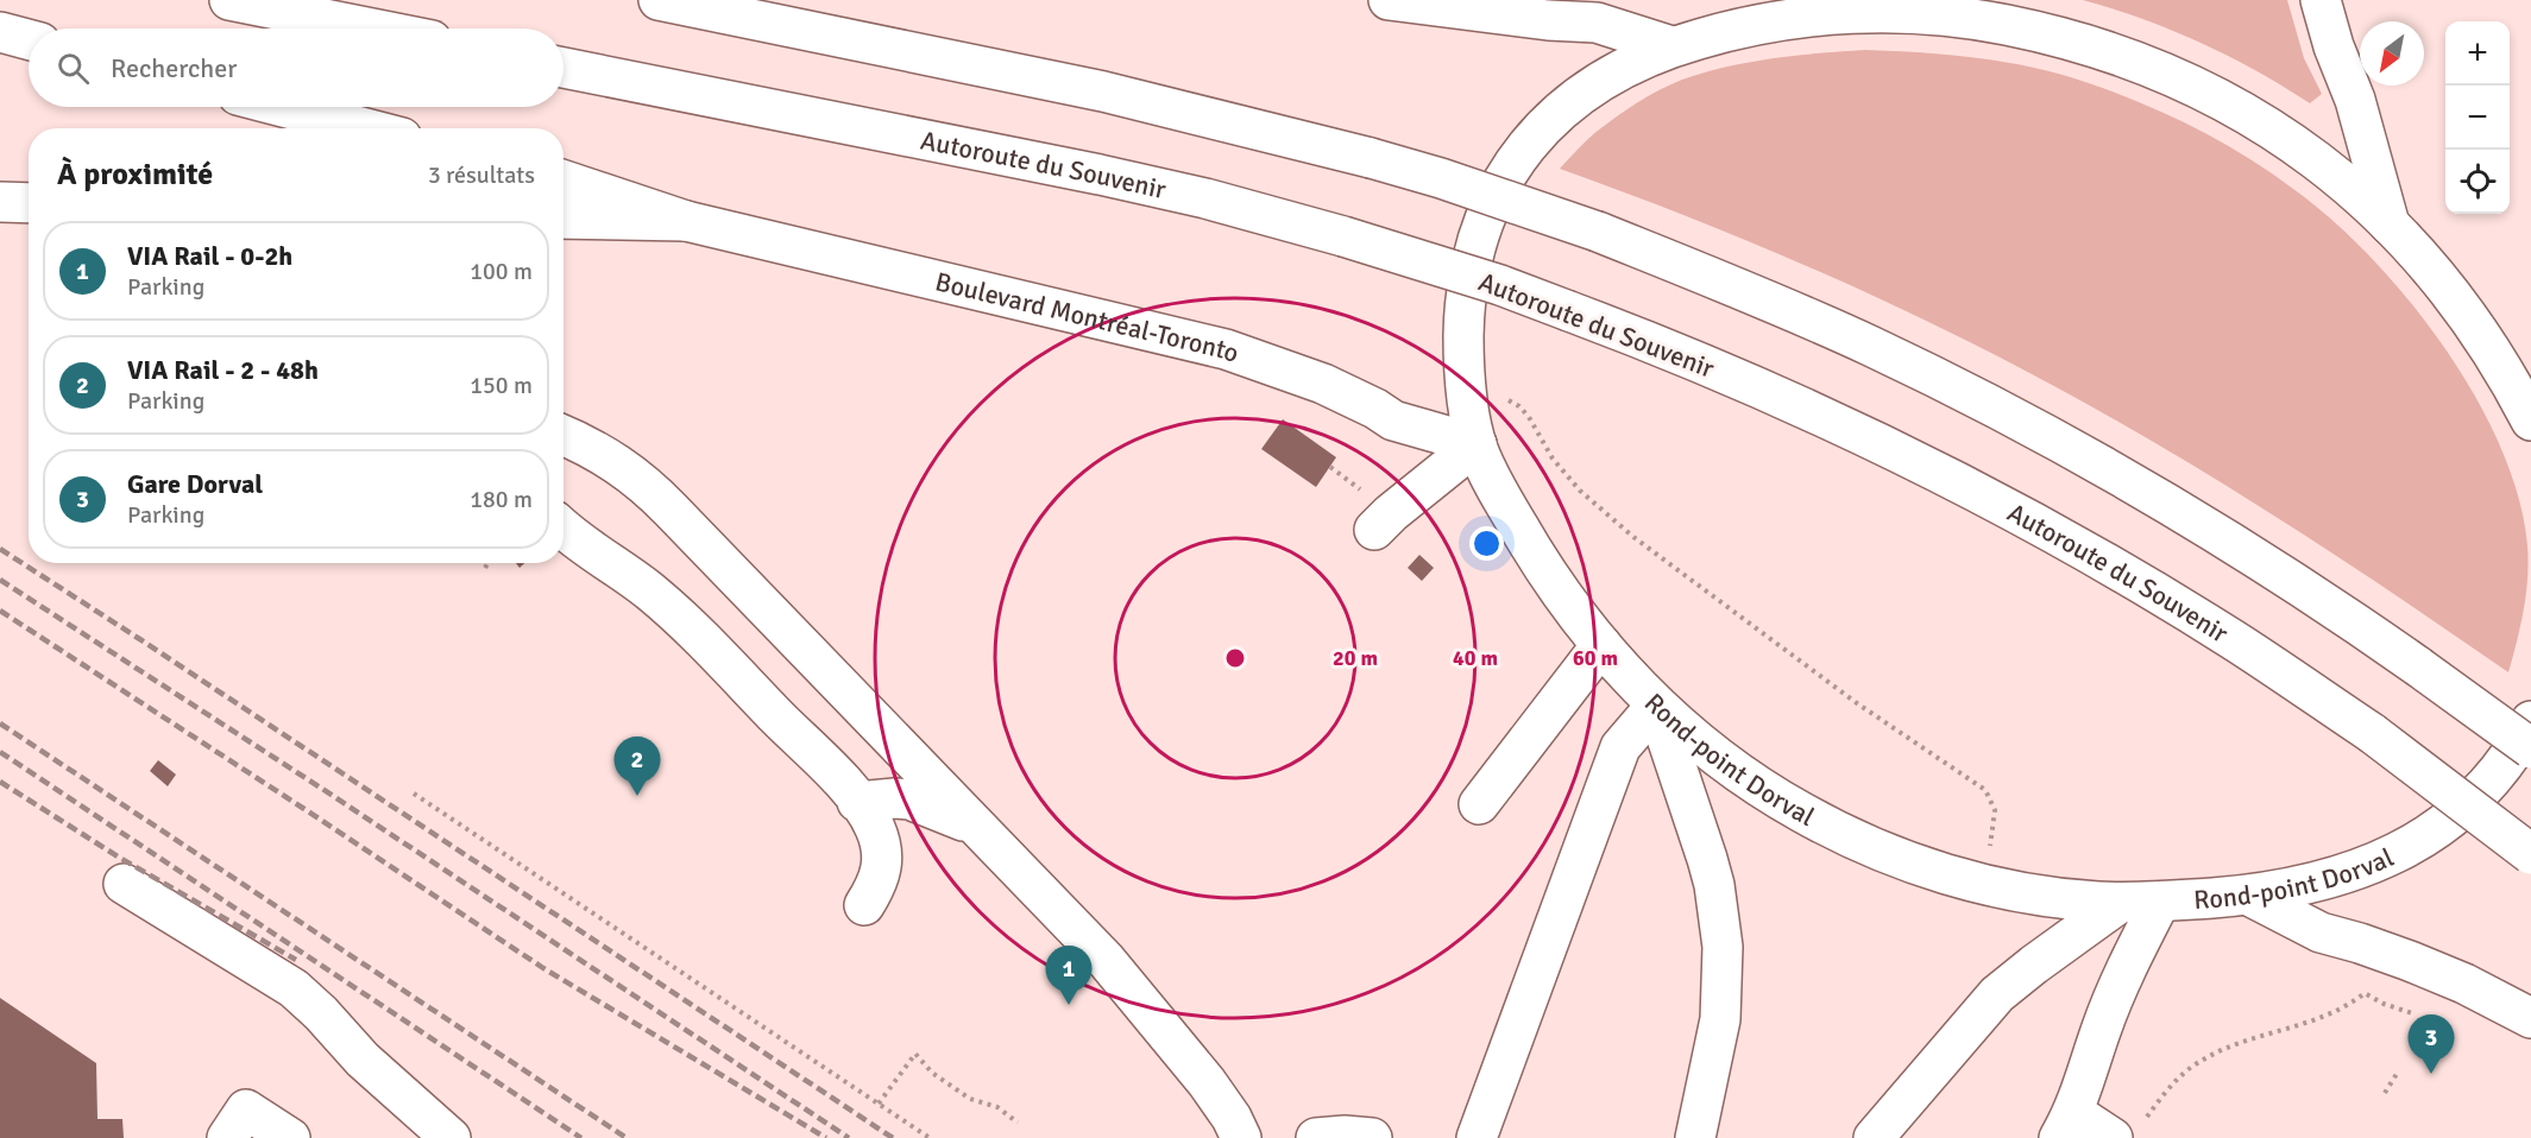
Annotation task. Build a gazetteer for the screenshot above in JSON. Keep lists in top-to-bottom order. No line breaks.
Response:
{"streets":{"main road":["Autoroute du Souvenir","Boulevard Montréal-Toronto","Rond-point Dorval"]},"crossings":[["Boulevard Montréal-Toronto","Rond-point Dorval"]],"north":"bottom left","page":{"map_buttons":["+","−"],"search":"Rechercher","heading":["À proximité","3 résultats"],"list":[{"mark":"1","name":"VIA Rail - 0-2h","note":"Parking","value":"100 m"},{"mark":"2","name":"VIA Rail - 2 - 48h","note":"Parking","value":"150 m"},{"mark":"3","name":"Gare Dorval","note":"Parking","value":"180 m"}],"pins":["2","1","3"]},"rings":["20 m","40 m","60 m"]}
